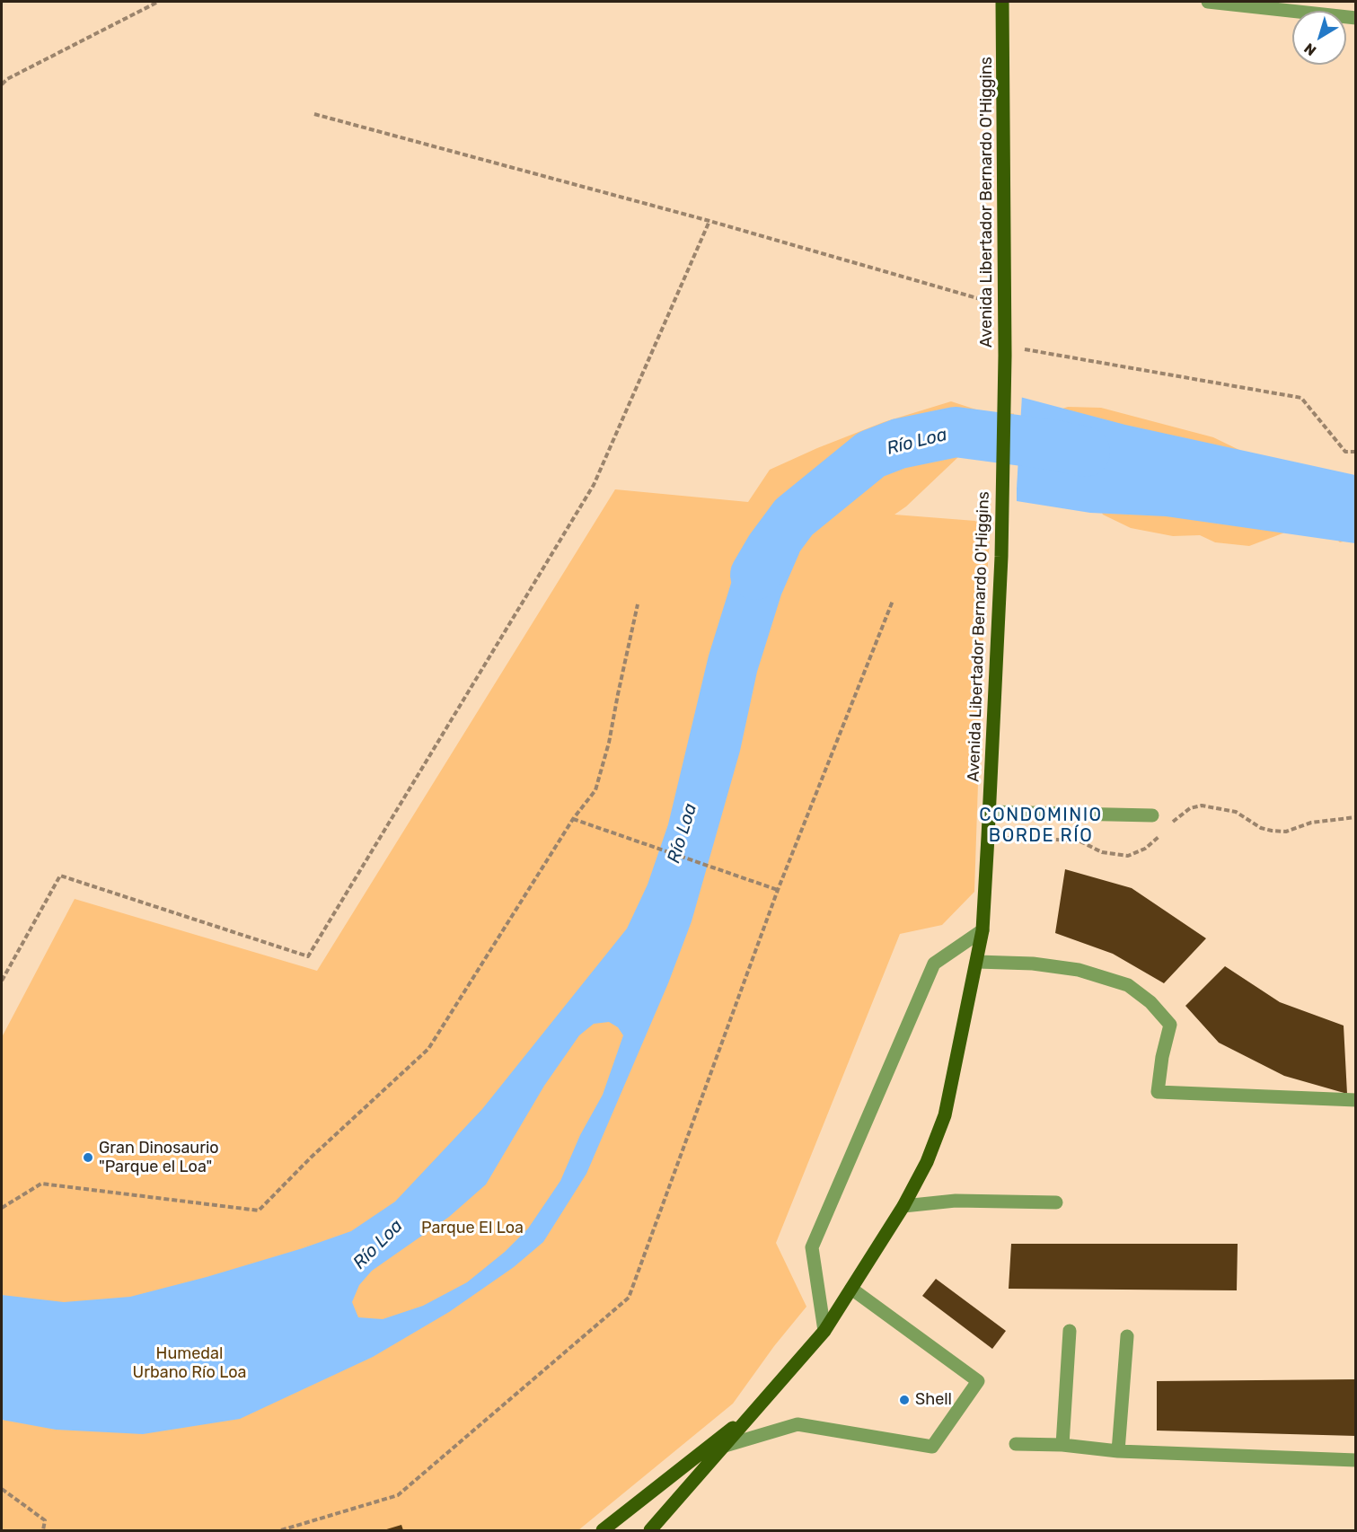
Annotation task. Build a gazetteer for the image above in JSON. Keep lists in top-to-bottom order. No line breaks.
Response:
{"streets":{"main road":["Avenida Libertador Bernardo O'Higgins"]},"districts":["CONDOMINIO BORDE RÍO"],"water":["Río Loa"],"parks":["Parque El Loa","Humedal Urbano Río Loa"],"places":["Gran Dinosaurio \"Parque el Loa\"","Shell"],"north":"bottom left"}
